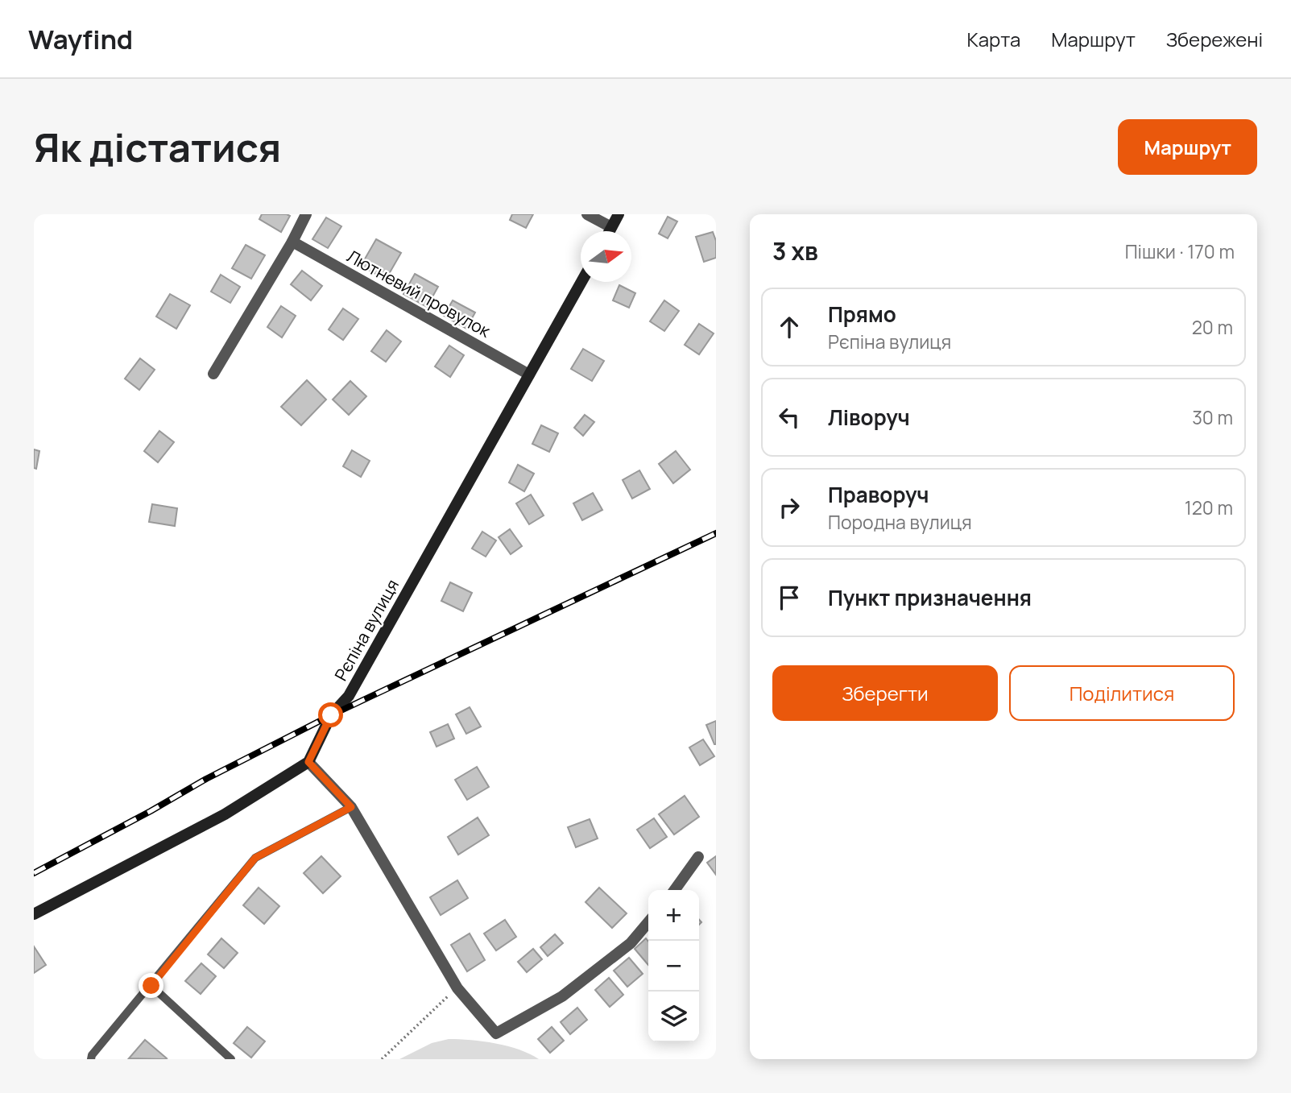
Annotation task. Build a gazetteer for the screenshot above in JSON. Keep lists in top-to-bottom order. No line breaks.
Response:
{"streets":{"street":["Лютневий провулок","Рєпіна вулиця"]},"crossings":[["Лютневий провулок","Рєпіна вулиця"]],"north":"right","page":{"header":"Wayfind","nav":["Карта","Маршрут","Збережені"],"buttons":["Маршрут",["Зберегти","Поділитися"]],"title":"Як дістатися","heading":["3 хв","Пішки · 170 m"],"list":[["Прямо","Рєпіна вулиця","20 m"],["Ліворуч","30 m"],["Праворуч","Породна вулиця","120 m"],"Пункт призначення"],"map_buttons":["+","−"]}}
